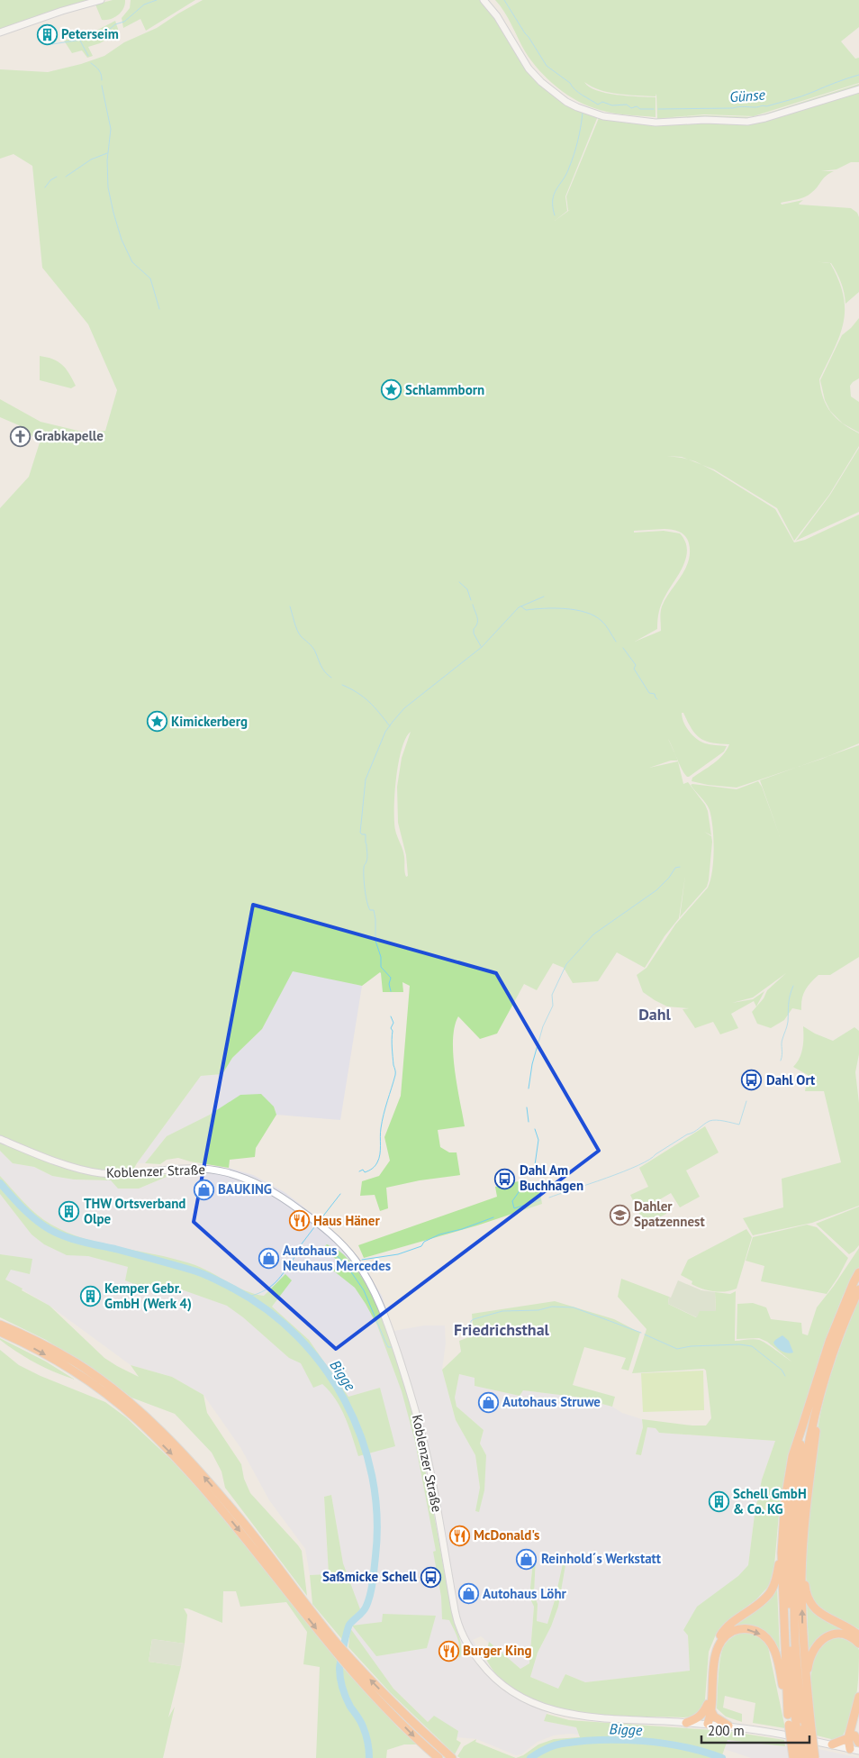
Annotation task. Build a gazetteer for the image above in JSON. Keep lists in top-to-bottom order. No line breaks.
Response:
{"streets":{"main road":["Koblenzer Straße"]},"districts":["Dahl","Friedrichsthal"],"water":["Günse","Bigge"],"places":{"building":["Peterseim","THW Ortsverband Olpe","Kemper Gebr. GmbH (Werk 4)","Schell GmbH & Co. KG"],"place":["Schlammborn","Kimickerberg"],"church":["Grabkapelle"],"bus stop":["Dahl Ort","Dahl Am Buchhagen","Saßmicke Schell"],"shop":["BAUKING","Autohaus Neuhaus Mercedes","Autohaus Struwe","Reinhold´s Werkstatt","Autohaus Löhr"],"school or university":["Dahler Spatzennest"],"restaurant":["Haus Häner","McDonald's","Burger King"]},"scale_bar":"200 m"}
